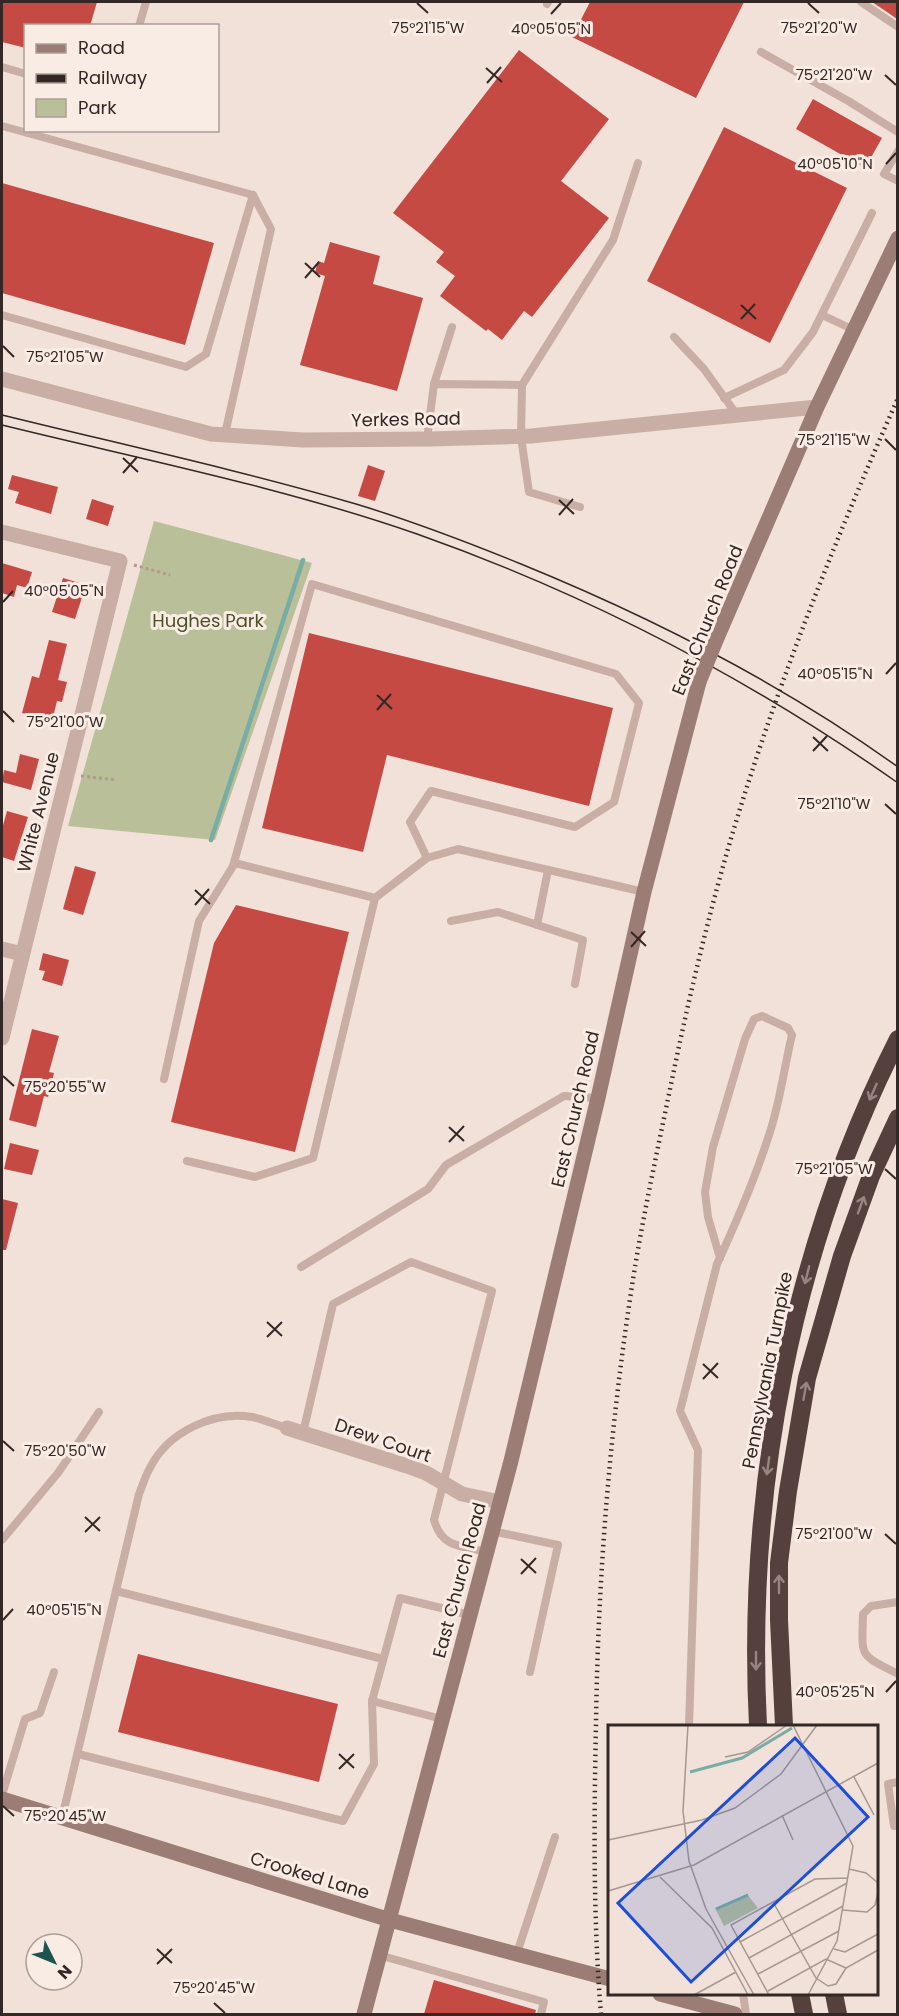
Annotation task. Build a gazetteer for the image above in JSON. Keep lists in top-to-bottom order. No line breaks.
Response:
{"streets":{"highway":["Pennsylvania Turnpike"],"street":["Yerkes Road","East Church Road","White Avenue","Drew Court","Crooked Lane"]},"crossings":[["Yerkes Road","East Church Road"],["East Church Road","Drew Court"],["East Church Road","Crooked Lane"]],"parks":["Hughes Park"],"legend":["Road","Railway","Park"],"north":"bottom right","coordinates":["75°21'15\"W","75°21'20\"W","40°05'05\"N","40°05'10\"N","75°21'05\"W","40°05'15\"N","75°21'00\"W","75°21'10\"W","75°20'55\"W","75°20'50\"W","40°05'25\"N","75°20'45\"W"]}
